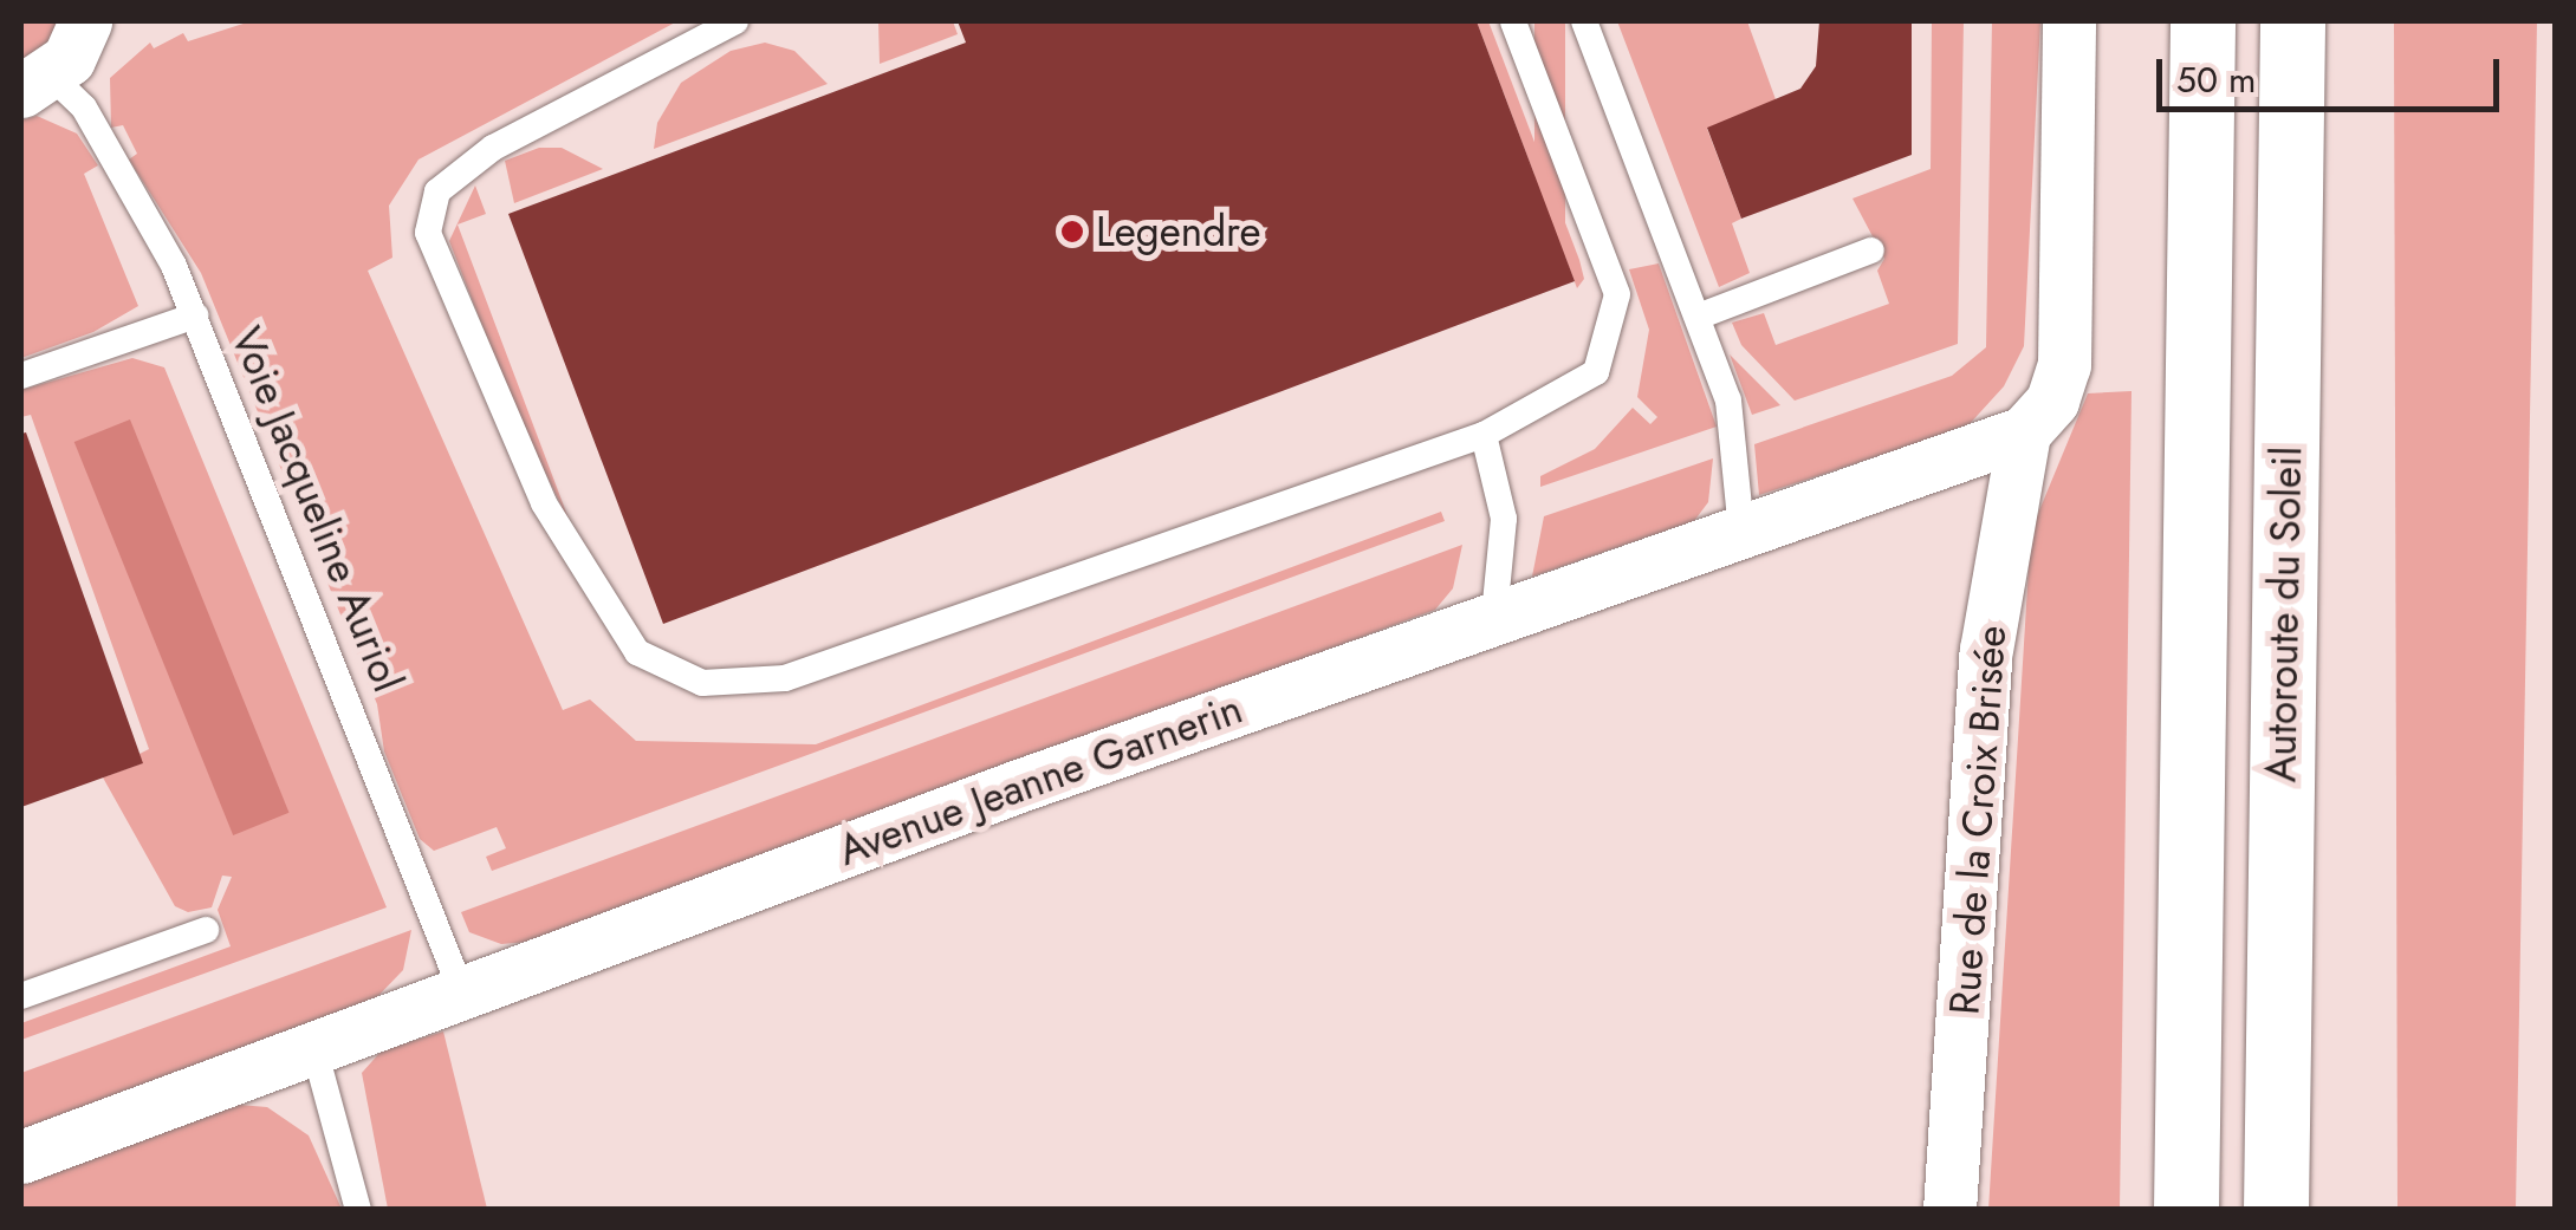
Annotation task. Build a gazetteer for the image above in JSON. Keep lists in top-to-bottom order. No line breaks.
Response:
{"streets":{"highway":["Autoroute du Soleil"],"street":["Avenue Jeanne Garnerin","Rue de la Croix Brisée"],"lane":["Voie Jacqueline Auriol"]},"crossings":[["Voie Jacqueline Auriol","Avenue Jeanne Garnerin"],["Avenue Jeanne Garnerin","Rue de la Croix Brisée"]],"places":["Legendre"],"scale_bar":"50 m"}
